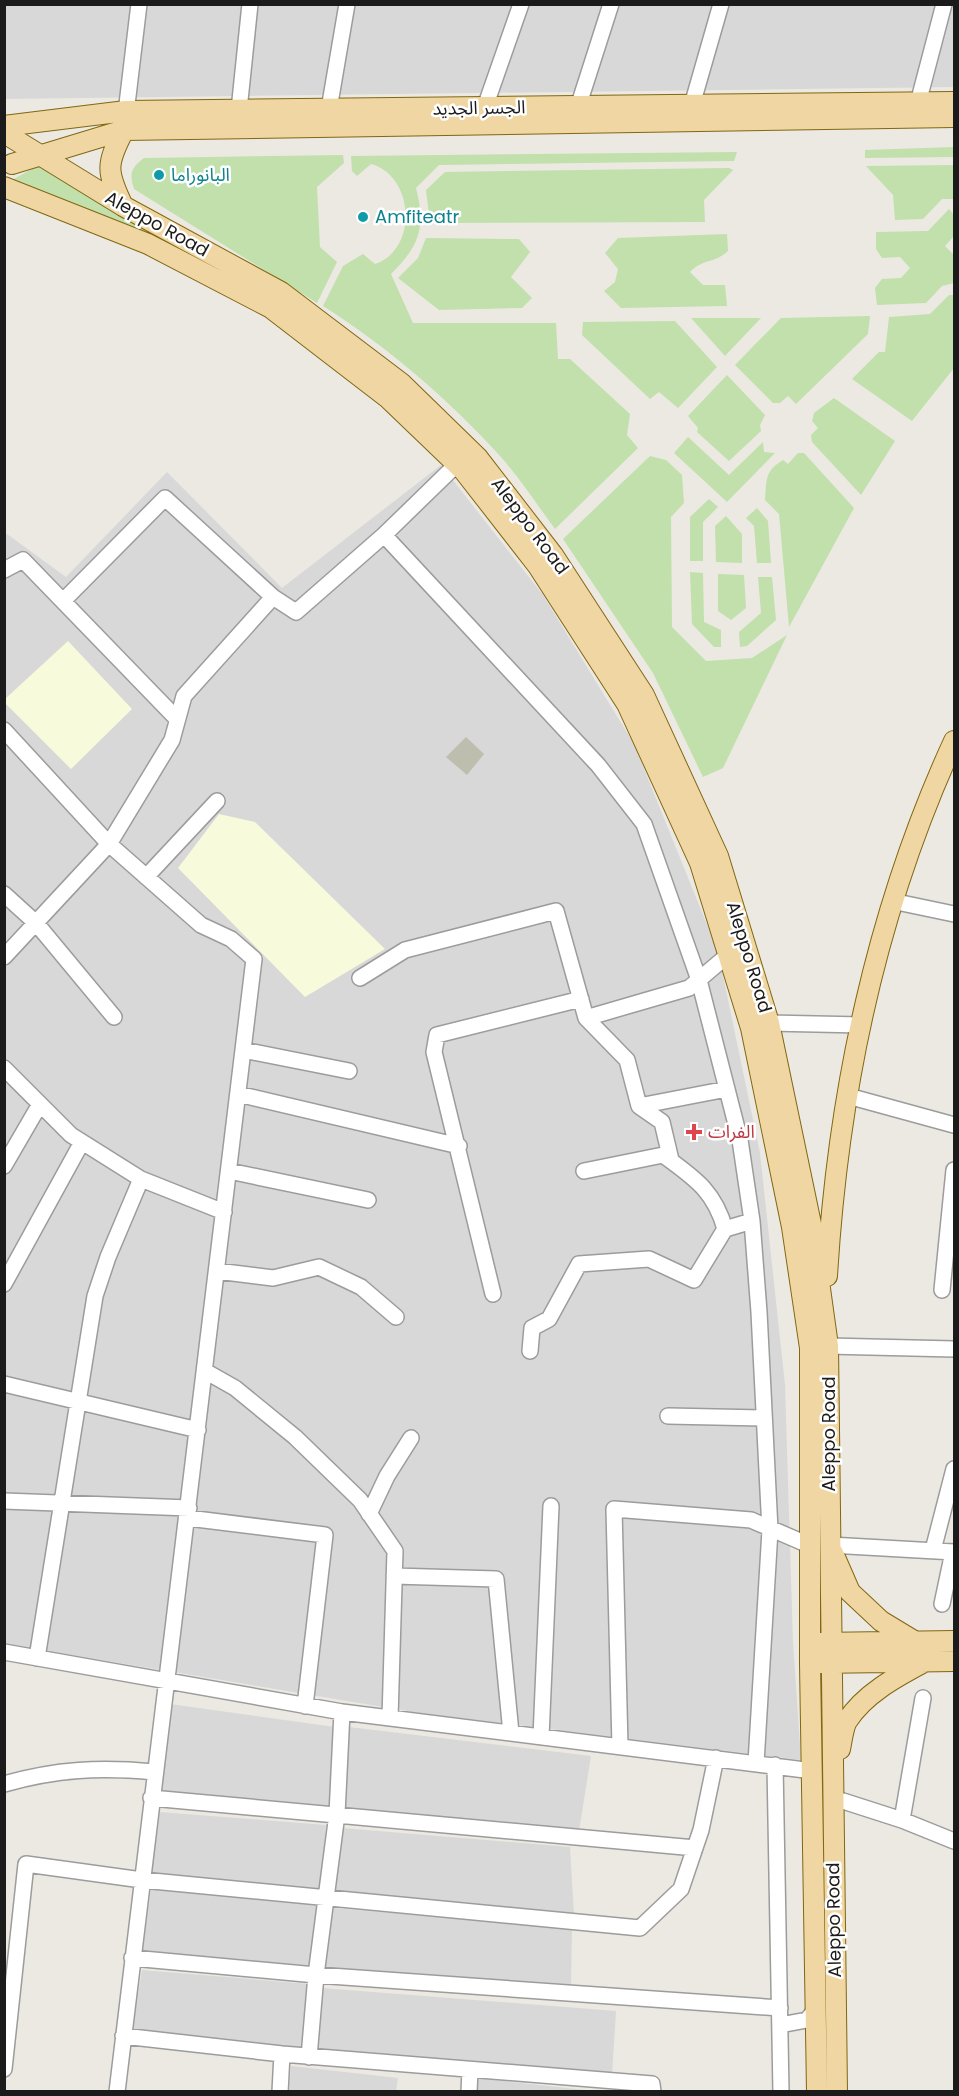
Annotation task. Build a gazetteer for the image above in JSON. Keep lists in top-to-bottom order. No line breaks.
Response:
{"streets":{"main road":["الجسر الجديد","Aleppo Road"]},"crossings":[["الجسر الجديد","Aleppo Road"]],"places":{"other":["البانوراما","Amfiteatr"],"health":["الفرات"]}}
